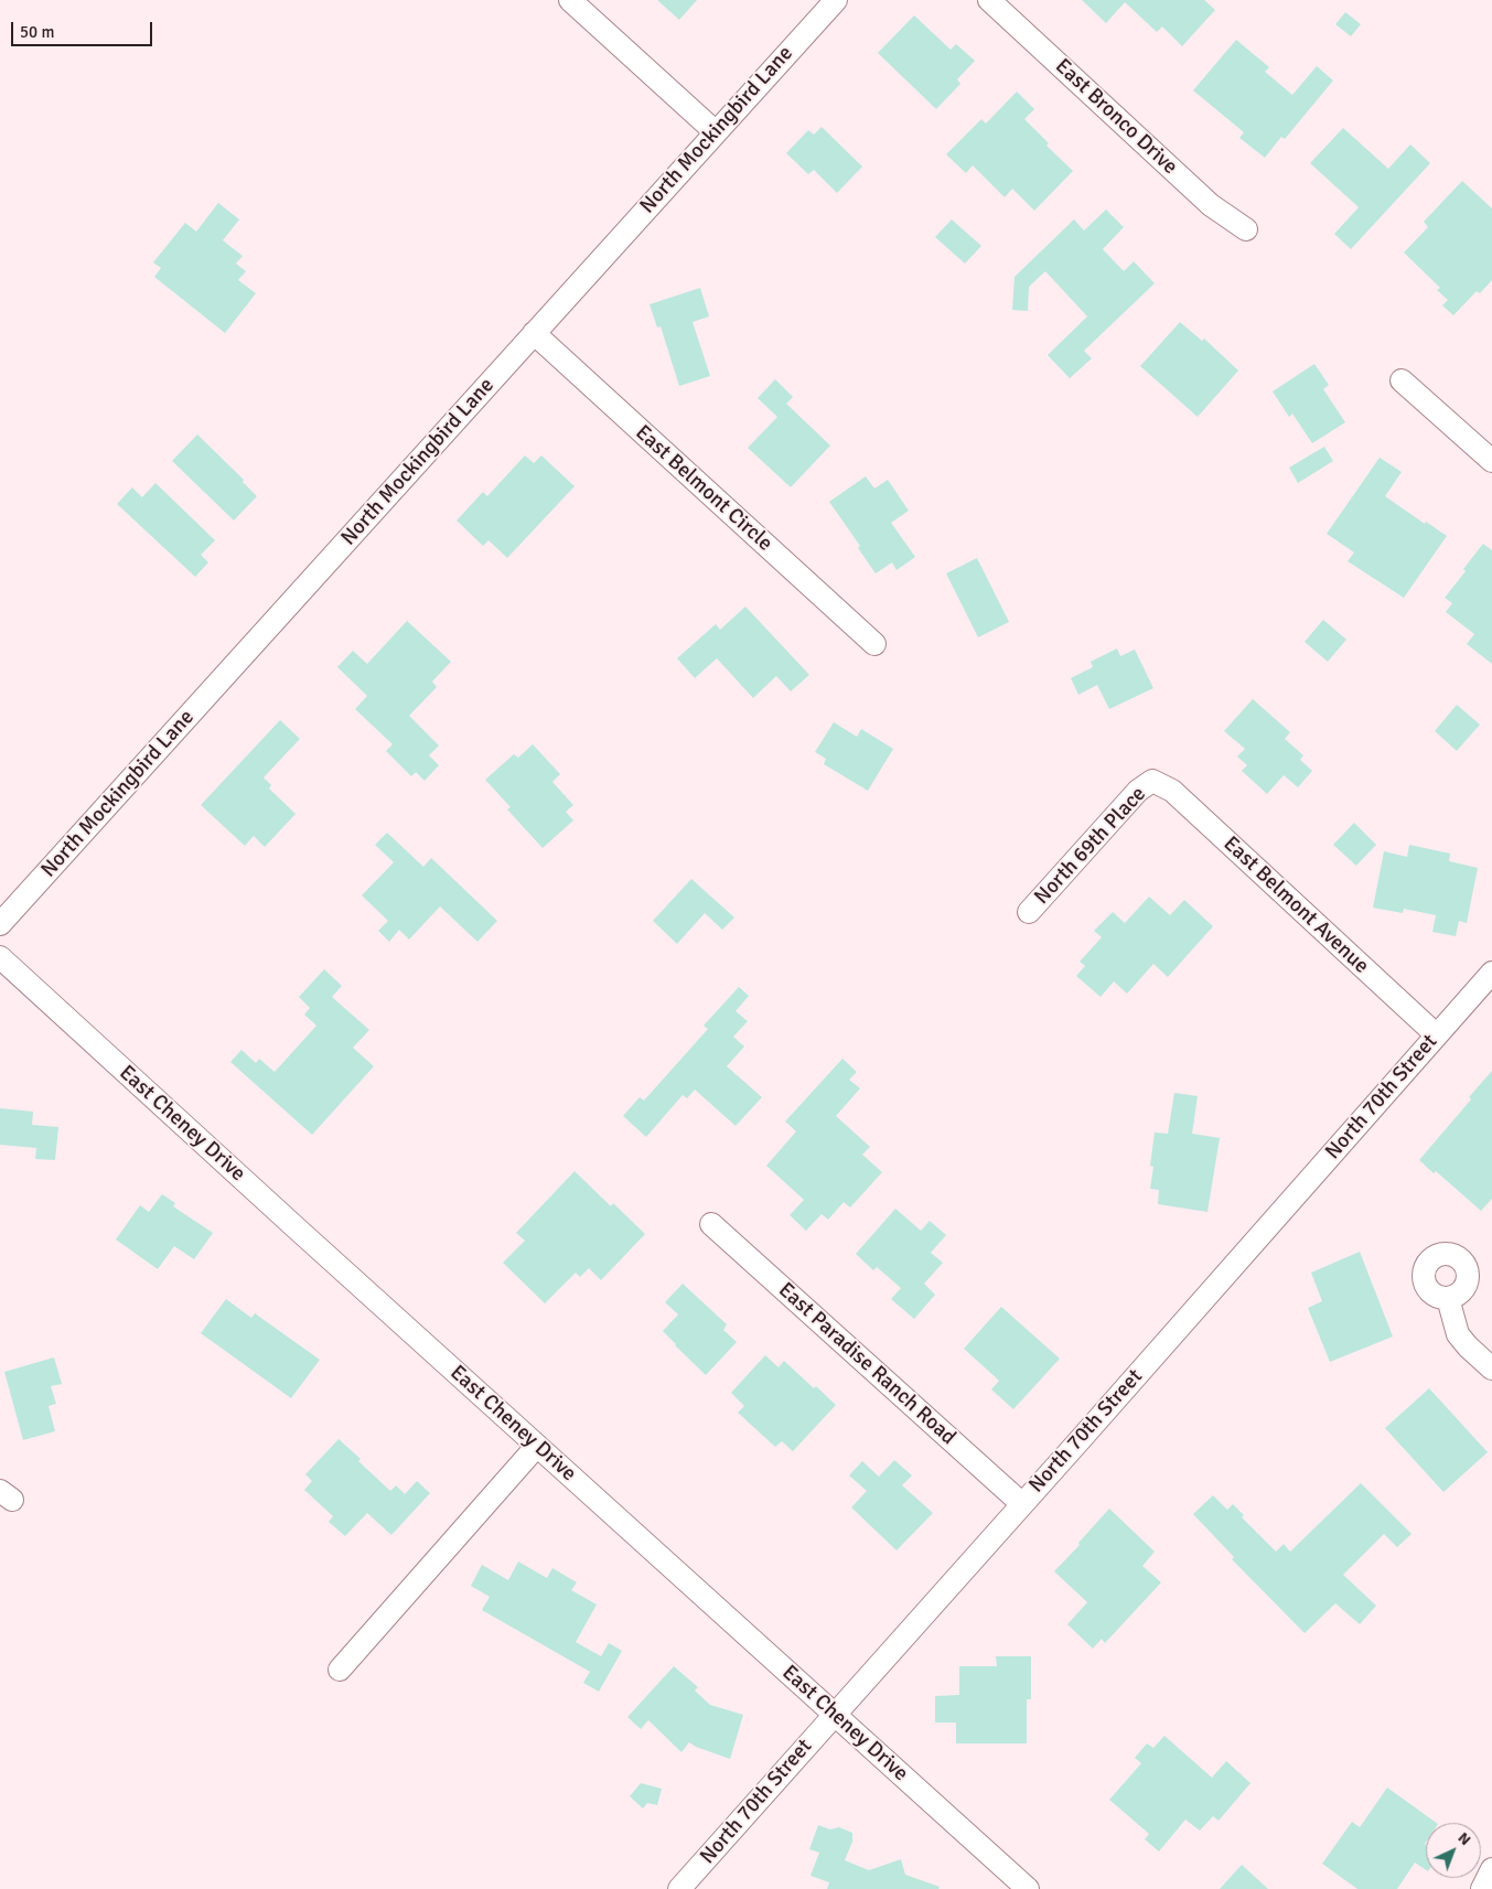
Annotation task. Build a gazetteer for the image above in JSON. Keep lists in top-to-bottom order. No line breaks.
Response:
{"streets":{"street":["East Bronco Drive","North Mockingbird Lane","East Belmont Circle","North 69th Place","East Belmont Avenue","North 70th Street","East Cheney Drive","East Paradise Ranch Road"]},"crossings":[["North Mockingbird Lane","East Belmont Circle"],["North 69th Place","East Belmont Avenue"],["East Belmont Avenue","North 70th Street"],["North 70th Street","East Cheney Drive"],["North 70th Street","East Paradise Ranch Road"]],"scale_bar":"50 m","north":"top right"}
